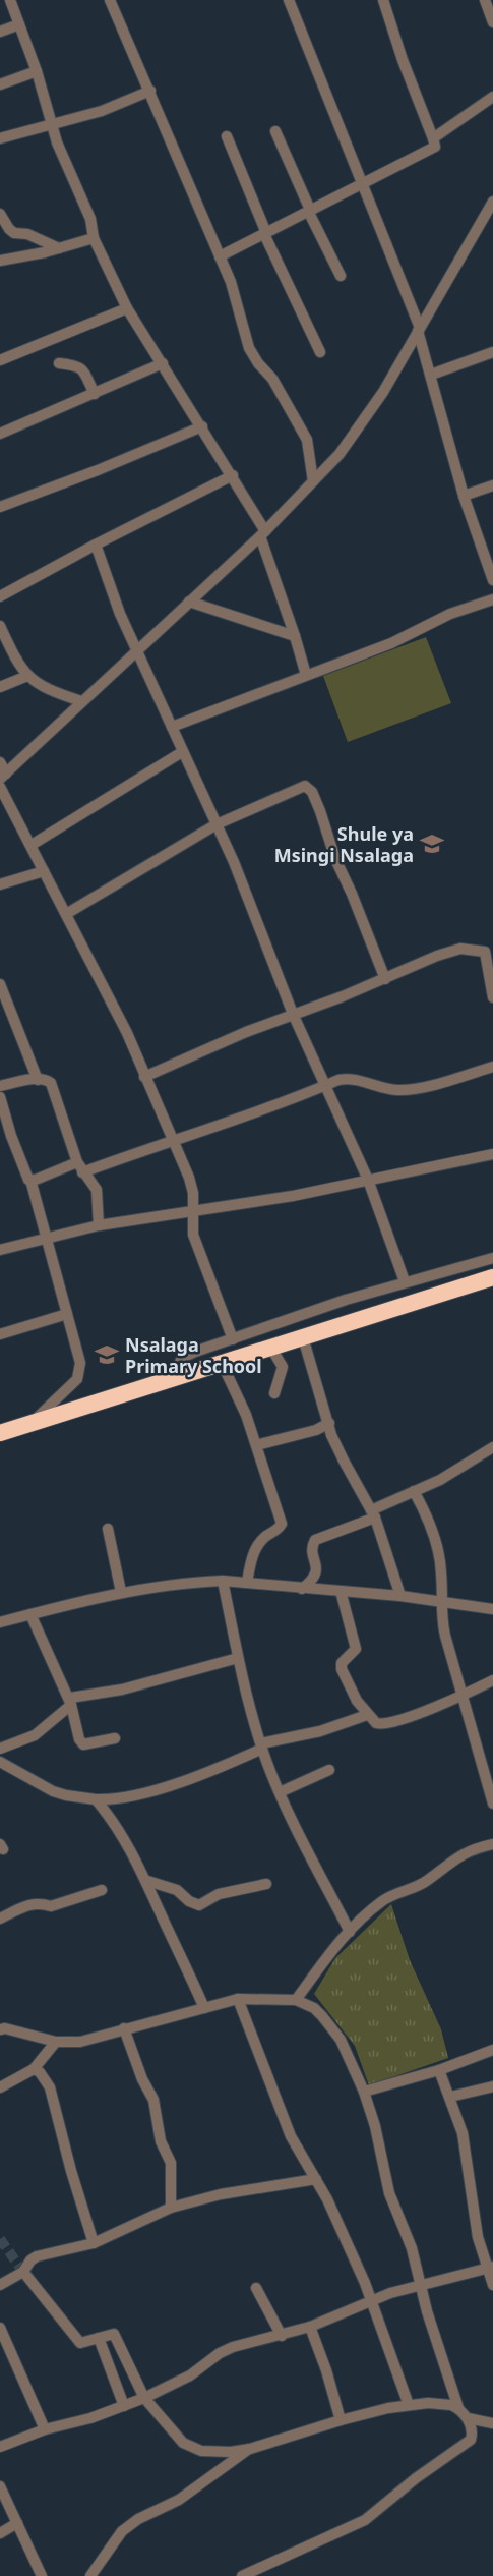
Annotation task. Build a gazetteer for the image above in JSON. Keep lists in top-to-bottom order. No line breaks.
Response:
{"places":{"school or university":["Shule ya Msingi Nsalaga","Nsalaga Primary School"]}}
